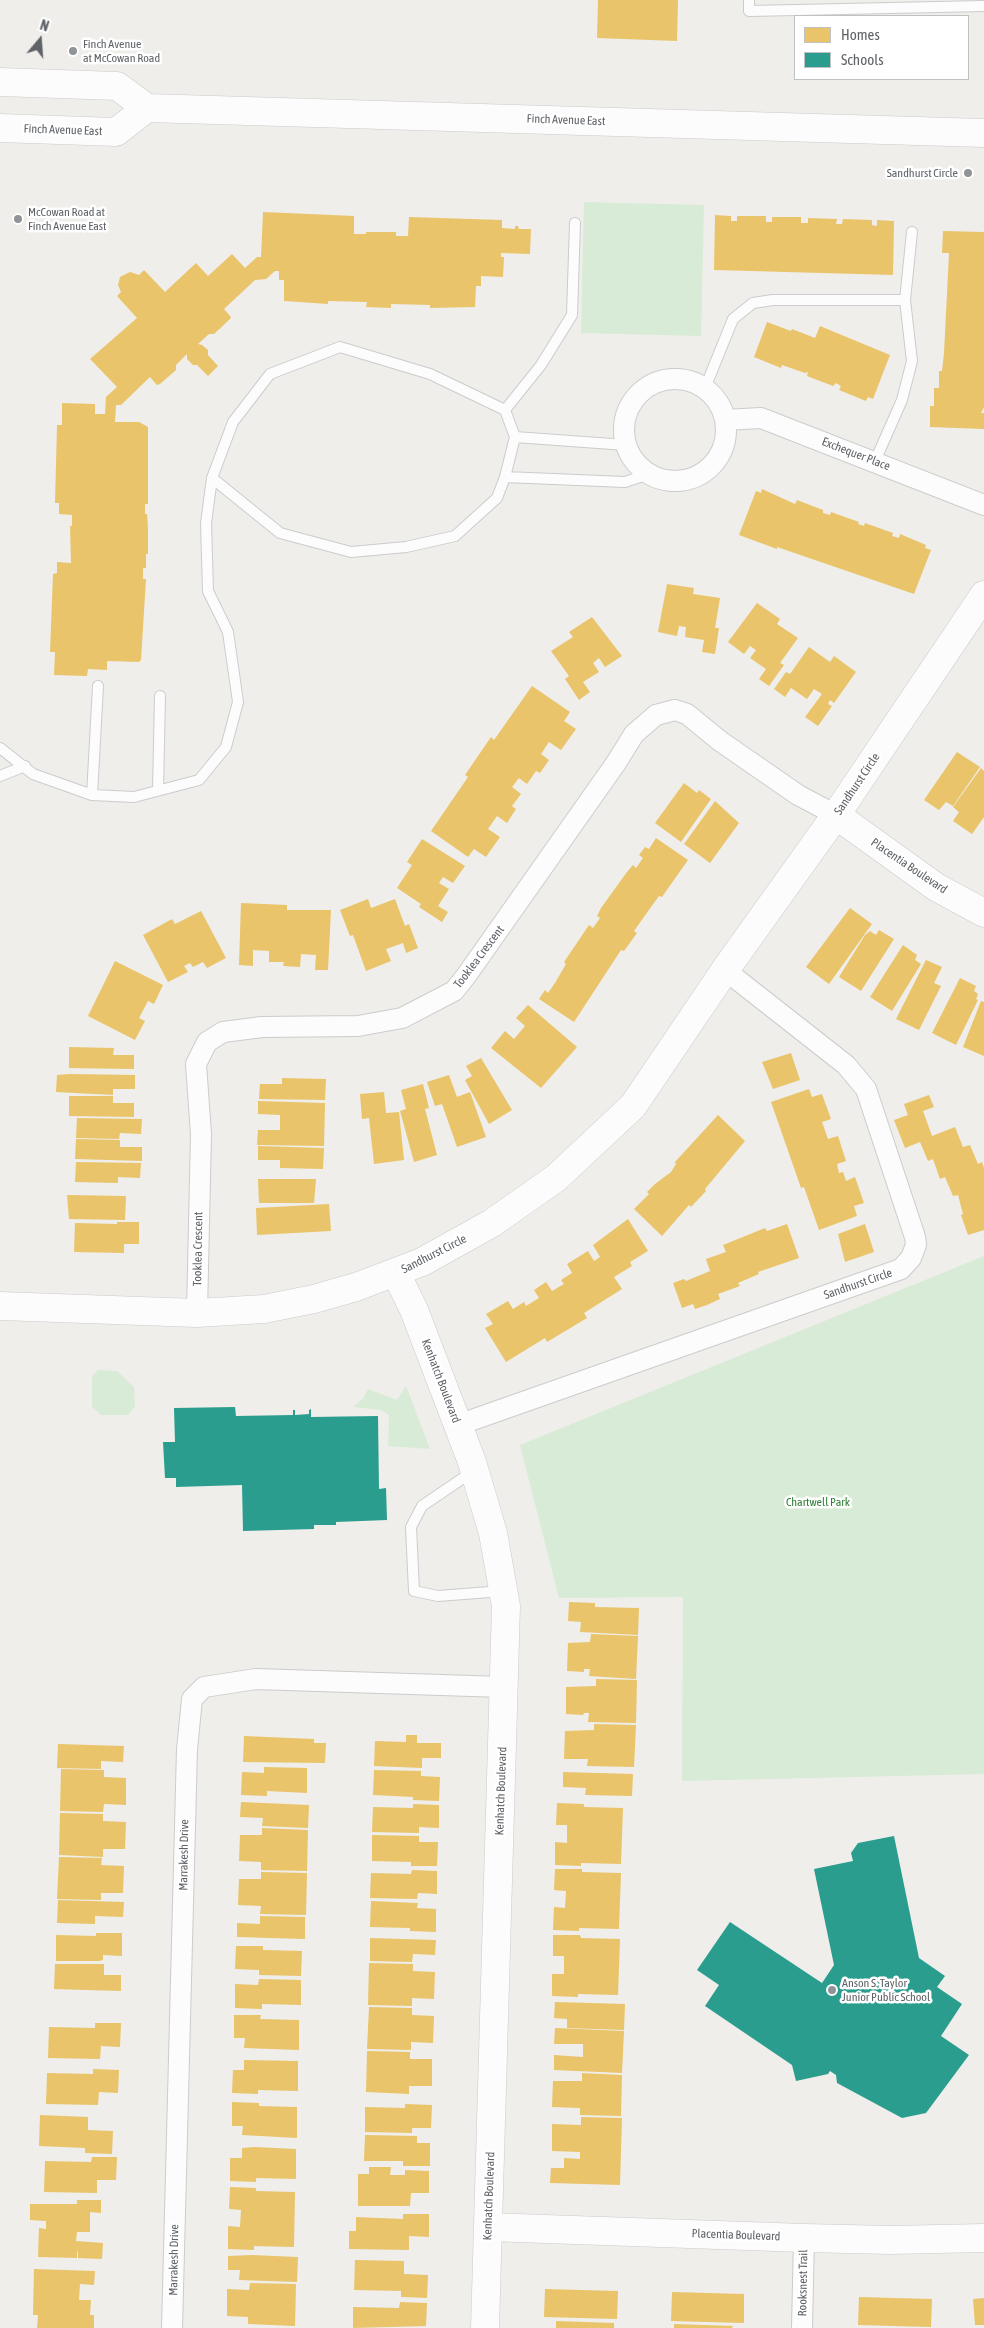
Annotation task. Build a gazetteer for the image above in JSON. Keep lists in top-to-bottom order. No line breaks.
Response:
{"streets":{"street":["Finch Avenue East","Exchequer Place","Sandhurst Circle","Placentia Boulevard","Tooklea Crescent","Kenhatch Boulevard","Marrakesh Drive","Rooksnest Trail"]},"crossings":[["Sandhurst Circle","Placentia Boulevard"],["Sandhurst Circle","Tooklea Crescent"],["Sandhurst Circle","Kenhatch Boulevard"],["Placentia Boulevard","Tooklea Crescent"],["Placentia Boulevard","Kenhatch Boulevard"],["Placentia Boulevard","Rooksnest Trail"],["Kenhatch Boulevard","Marrakesh Drive"]],"parks":["Chartwell Park"],"places":["Finch Avenue at McCowan Road","Sandhurst Circle","McCowan Road at Finch Avenue East","Anson S. Taylor Junior Public School"],"legend":["Homes","Schools"],"north":"top"}
